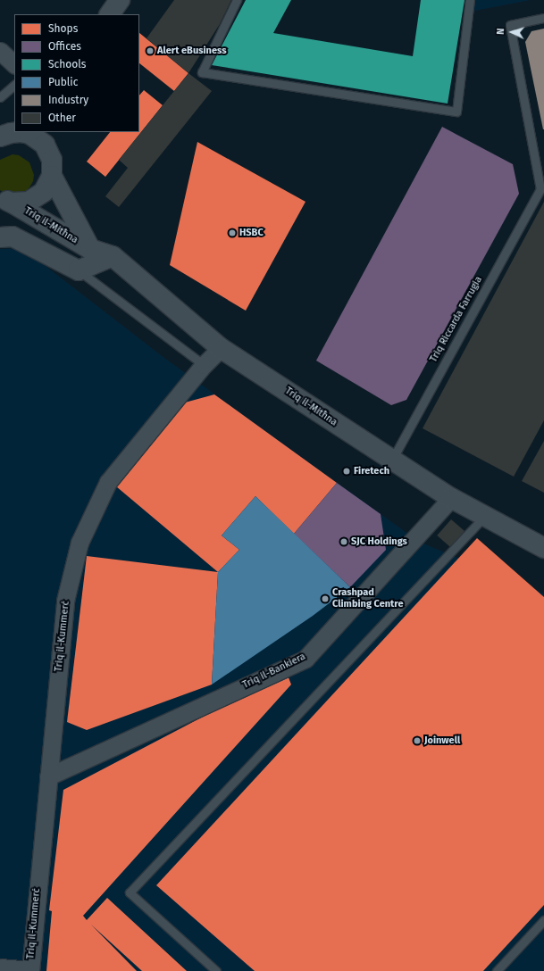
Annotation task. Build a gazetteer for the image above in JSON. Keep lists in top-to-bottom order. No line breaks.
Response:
{"streets":{"main road":["Triq il-Mitħna"],"street":["Triq il-Kummerċ","Triq il-Bankiera"],"lane":["Triq Riccarda Farrugia"]},"crossings":[["Triq il-Mitħna","Triq Riccarda Farrugia"],["Triq il-Mitħna","Triq il-Kummerċ"],["Triq il-Mitħna","Triq il-Bankiera"],["Triq il-Kummerċ","Triq il-Bankiera"]],"places":["Alert eBusiness","HSBC","Firetech","SJC Holdings","Crashpad Climbing Centre","Joinwell"],"legend":["Shops","Offices","Schools","Public","Industry","Other"],"north":"left"}
